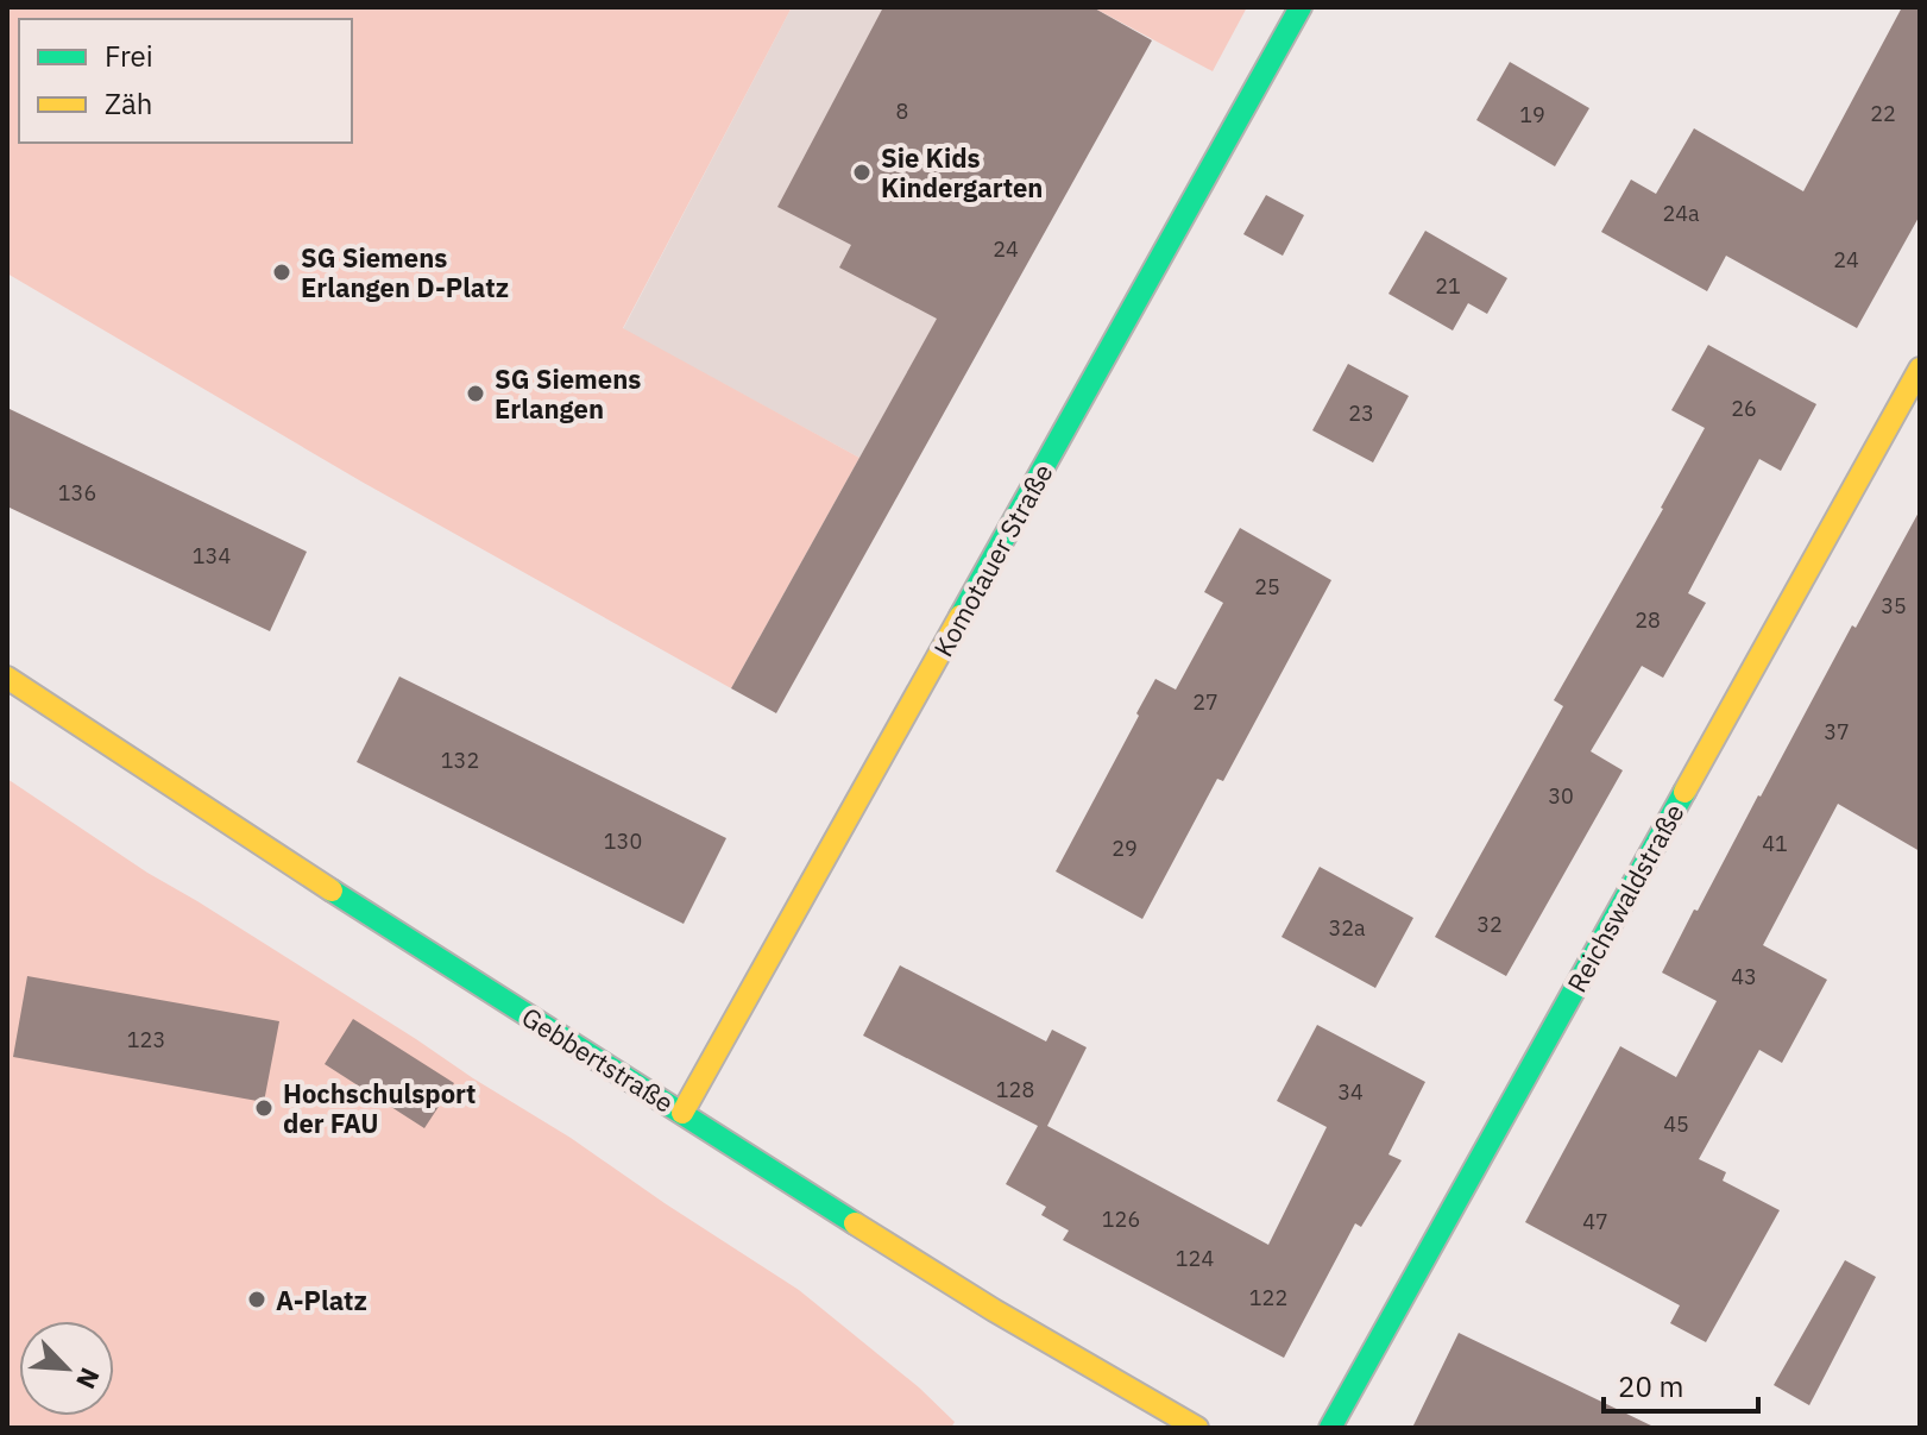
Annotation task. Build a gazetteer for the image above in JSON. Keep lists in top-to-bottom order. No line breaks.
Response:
{"streets":{"street":["Komotauer Straße","Reichswaldstraße","Gebbertstraße"]},"crossings":[["Komotauer Straße","Gebbertstraße"]],"places":["Sie Kids Kindergarten","SG Siemens Erlangen D-Platz","SG Siemens Erlangen","Hochschulsport der FAU","A-Platz"],"house_numbers":["8","22","19","24a","24","24","21","26","23","136","134","25","35","28","27","37","132","30","130","41","29","32","32a","43","123","128","34","45","126","47","124","122"],"legend":["Frei","Zäh"],"scale_bar":"20 m","north":"bottom right"}
